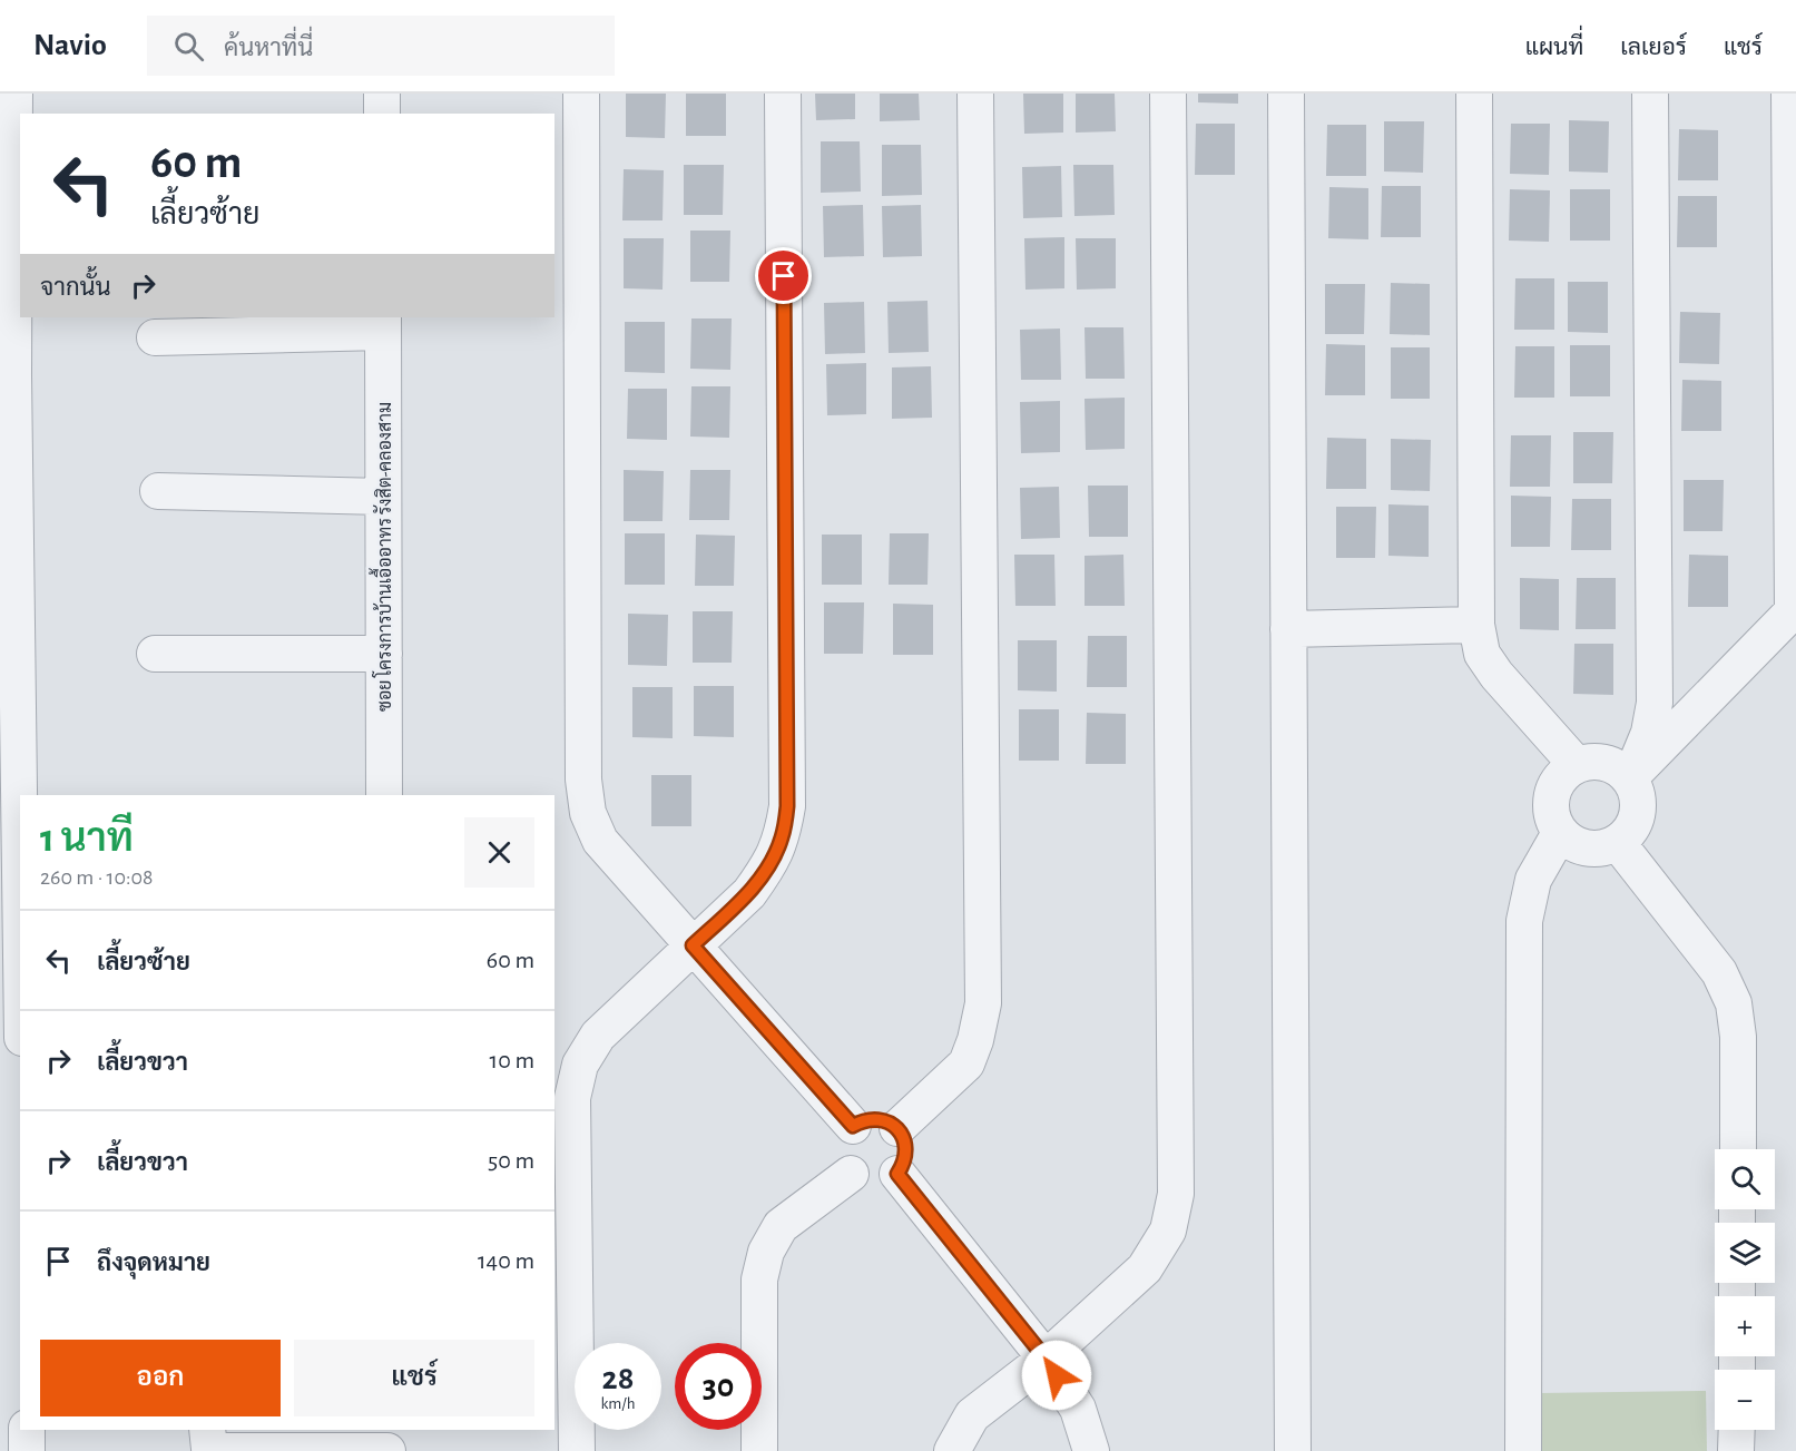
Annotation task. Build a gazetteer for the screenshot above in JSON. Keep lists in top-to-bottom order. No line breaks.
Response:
{"streets":{"street":["ซอย โครงการบ้านเอื้ออาทร รังสิต-คลองสาม"]},"page":{"header":"Navio","search":"ค้นหาที่นี่","nav":["แผนที่","เลเยอร์","แชร์"],"turn":["60 m","เลี้ยวซ้าย"],"then":"จากนั้น","heading":["1 นาที","260 m · 10:08"],"list":[{"name":"เลี้ยวซ้าย","value":"60 m"},{"name":"เลี้ยวขวา","value":"10 m"},{"name":"เลี้ยวขวา","value":"50 m"},{"name":"ถึงจุดหมาย","value":"140 m"}],"map_buttons":["+","−"],"buttons":["ออก","แชร์"],"speed":"28 km/h","limit":"30"}}
